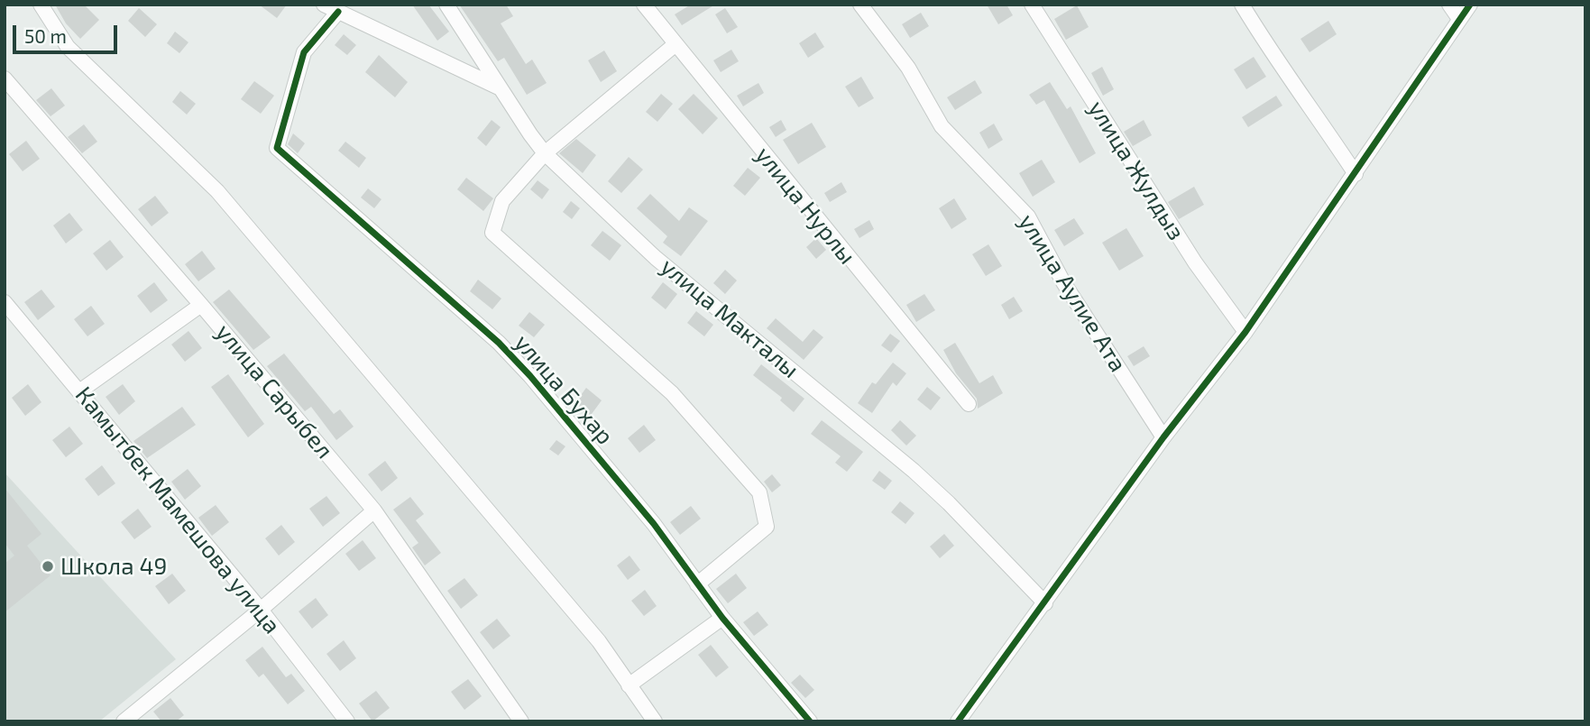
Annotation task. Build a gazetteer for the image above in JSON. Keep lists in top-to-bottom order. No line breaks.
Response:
{"streets":{"street":["улица Жулдыз","улица Нурлы","улица Аулие Ата","улица Макталы","улица Бухар","улица Сарыбел","Камытбек Мамешова улица"]},"places":["Школа 49"],"scale_bar":"50 m"}
